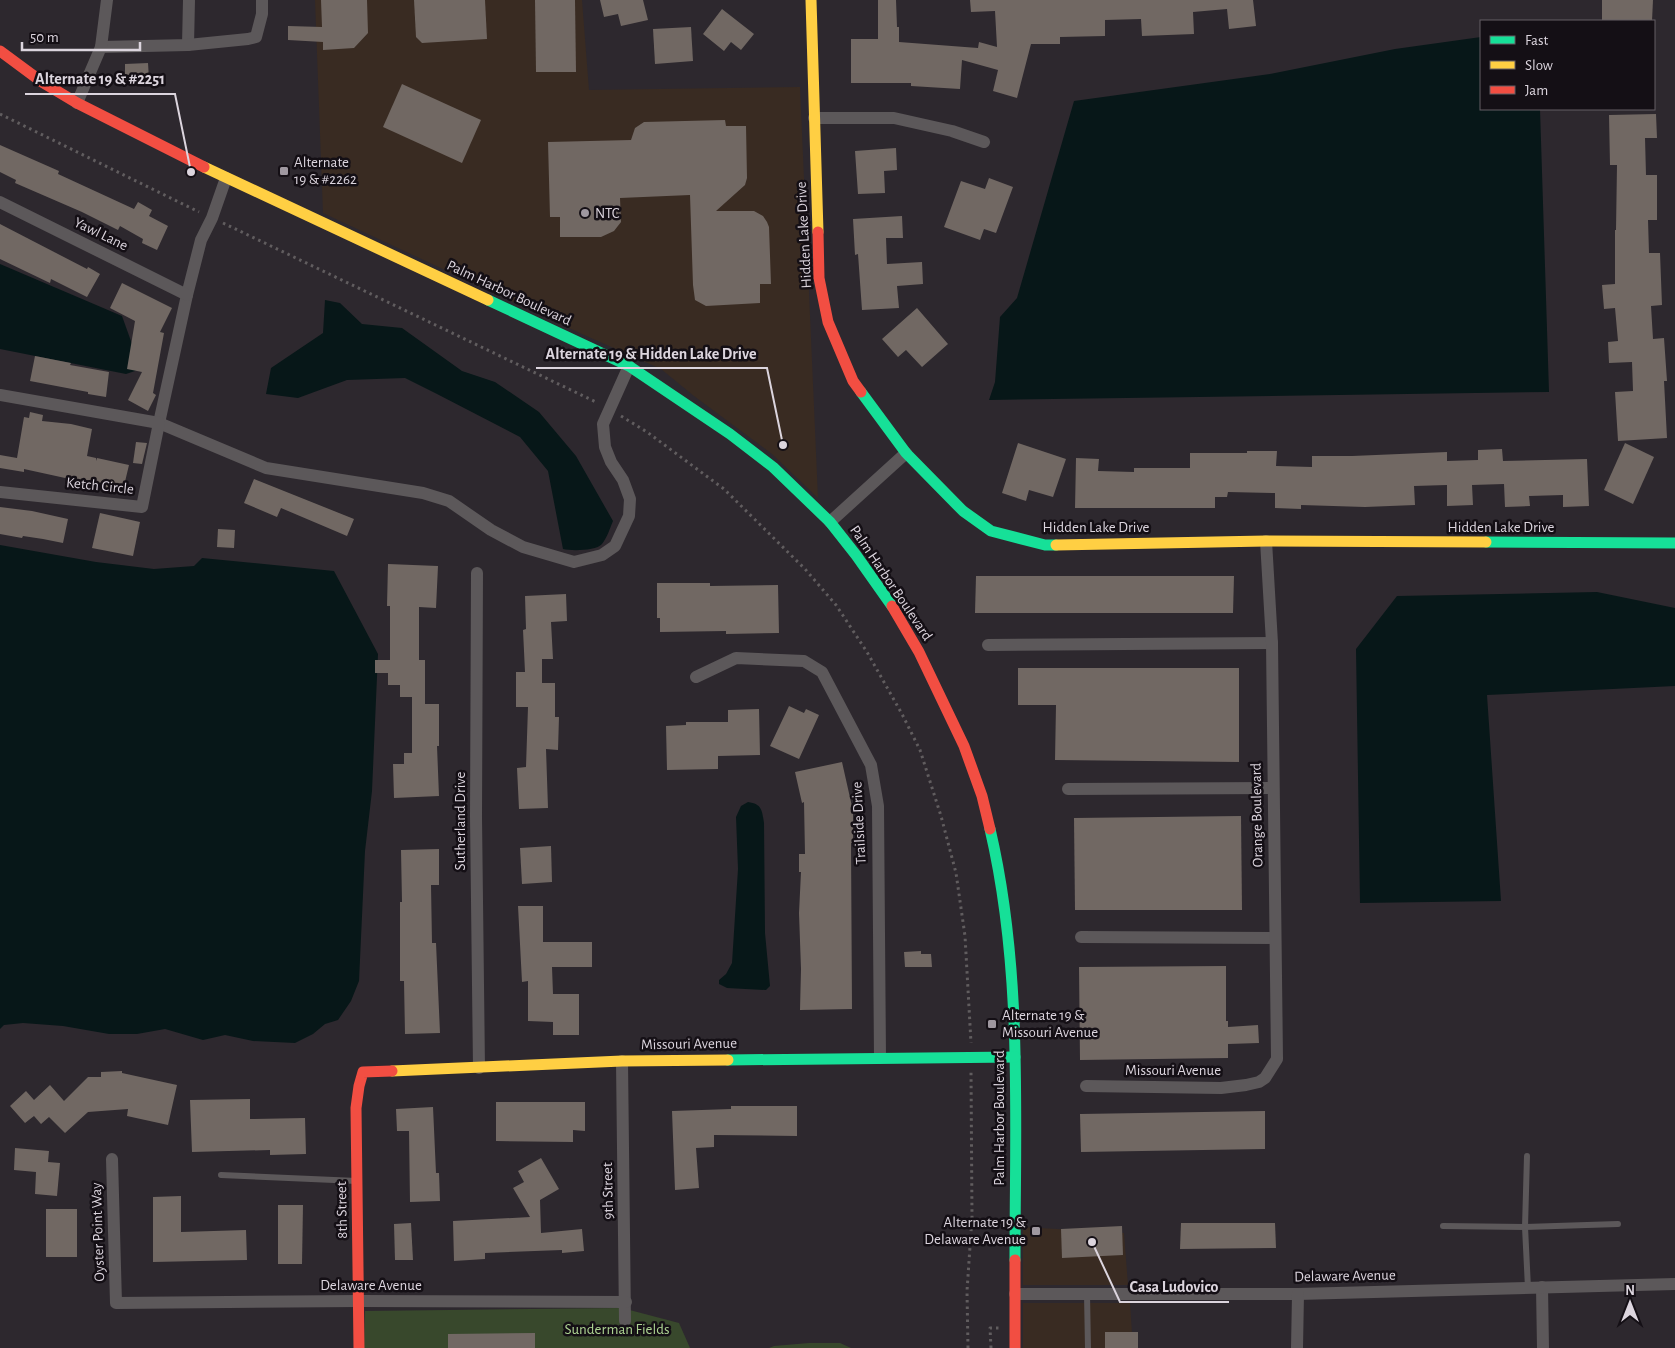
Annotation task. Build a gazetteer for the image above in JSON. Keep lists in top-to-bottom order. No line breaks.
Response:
{"streets":{"street":["Yawl Lane","Hidden Lake Drive","Palm Harbor Boulevard","Ketch Circle","Orange Boulevard","Sutherland Drive","Trailside Drive","Missouri Avenue","9th Street","8th Street","Oyster Point Way","Delaware Avenue"]},"crossings":[["Yawl Lane","Ketch Circle"],["Hidden Lake Drive","Orange Boulevard"],["Palm Harbor Boulevard","Ketch Circle"],["Palm Harbor Boulevard","Missouri Avenue"],["Palm Harbor Boulevard","Delaware Avenue"],["Orange Boulevard","Missouri Avenue"],["Sutherland Drive","Missouri Avenue"],["Trailside Drive","Missouri Avenue"],["Missouri Avenue","9th Street"],["Missouri Avenue","8th Street"],["9th Street","Delaware Avenue"],["8th Street","Delaware Avenue"],["Oyster Point Way","Delaware Avenue"]],"parks":["Sunderman Fields"],"places":{"transit":["Alternate 19 & #2262","Alternate 19 & Missouri Avenue","Alternate 19 & Delaware Avenue"],"other":["Alternate 19 & #2251","NTC","Alternate 19 & Hidden Lake Drive","Casa Ludovico"]},"legend":["Fast","Slow","Jam"],"scale_bar":"50 m","north":"top"}
